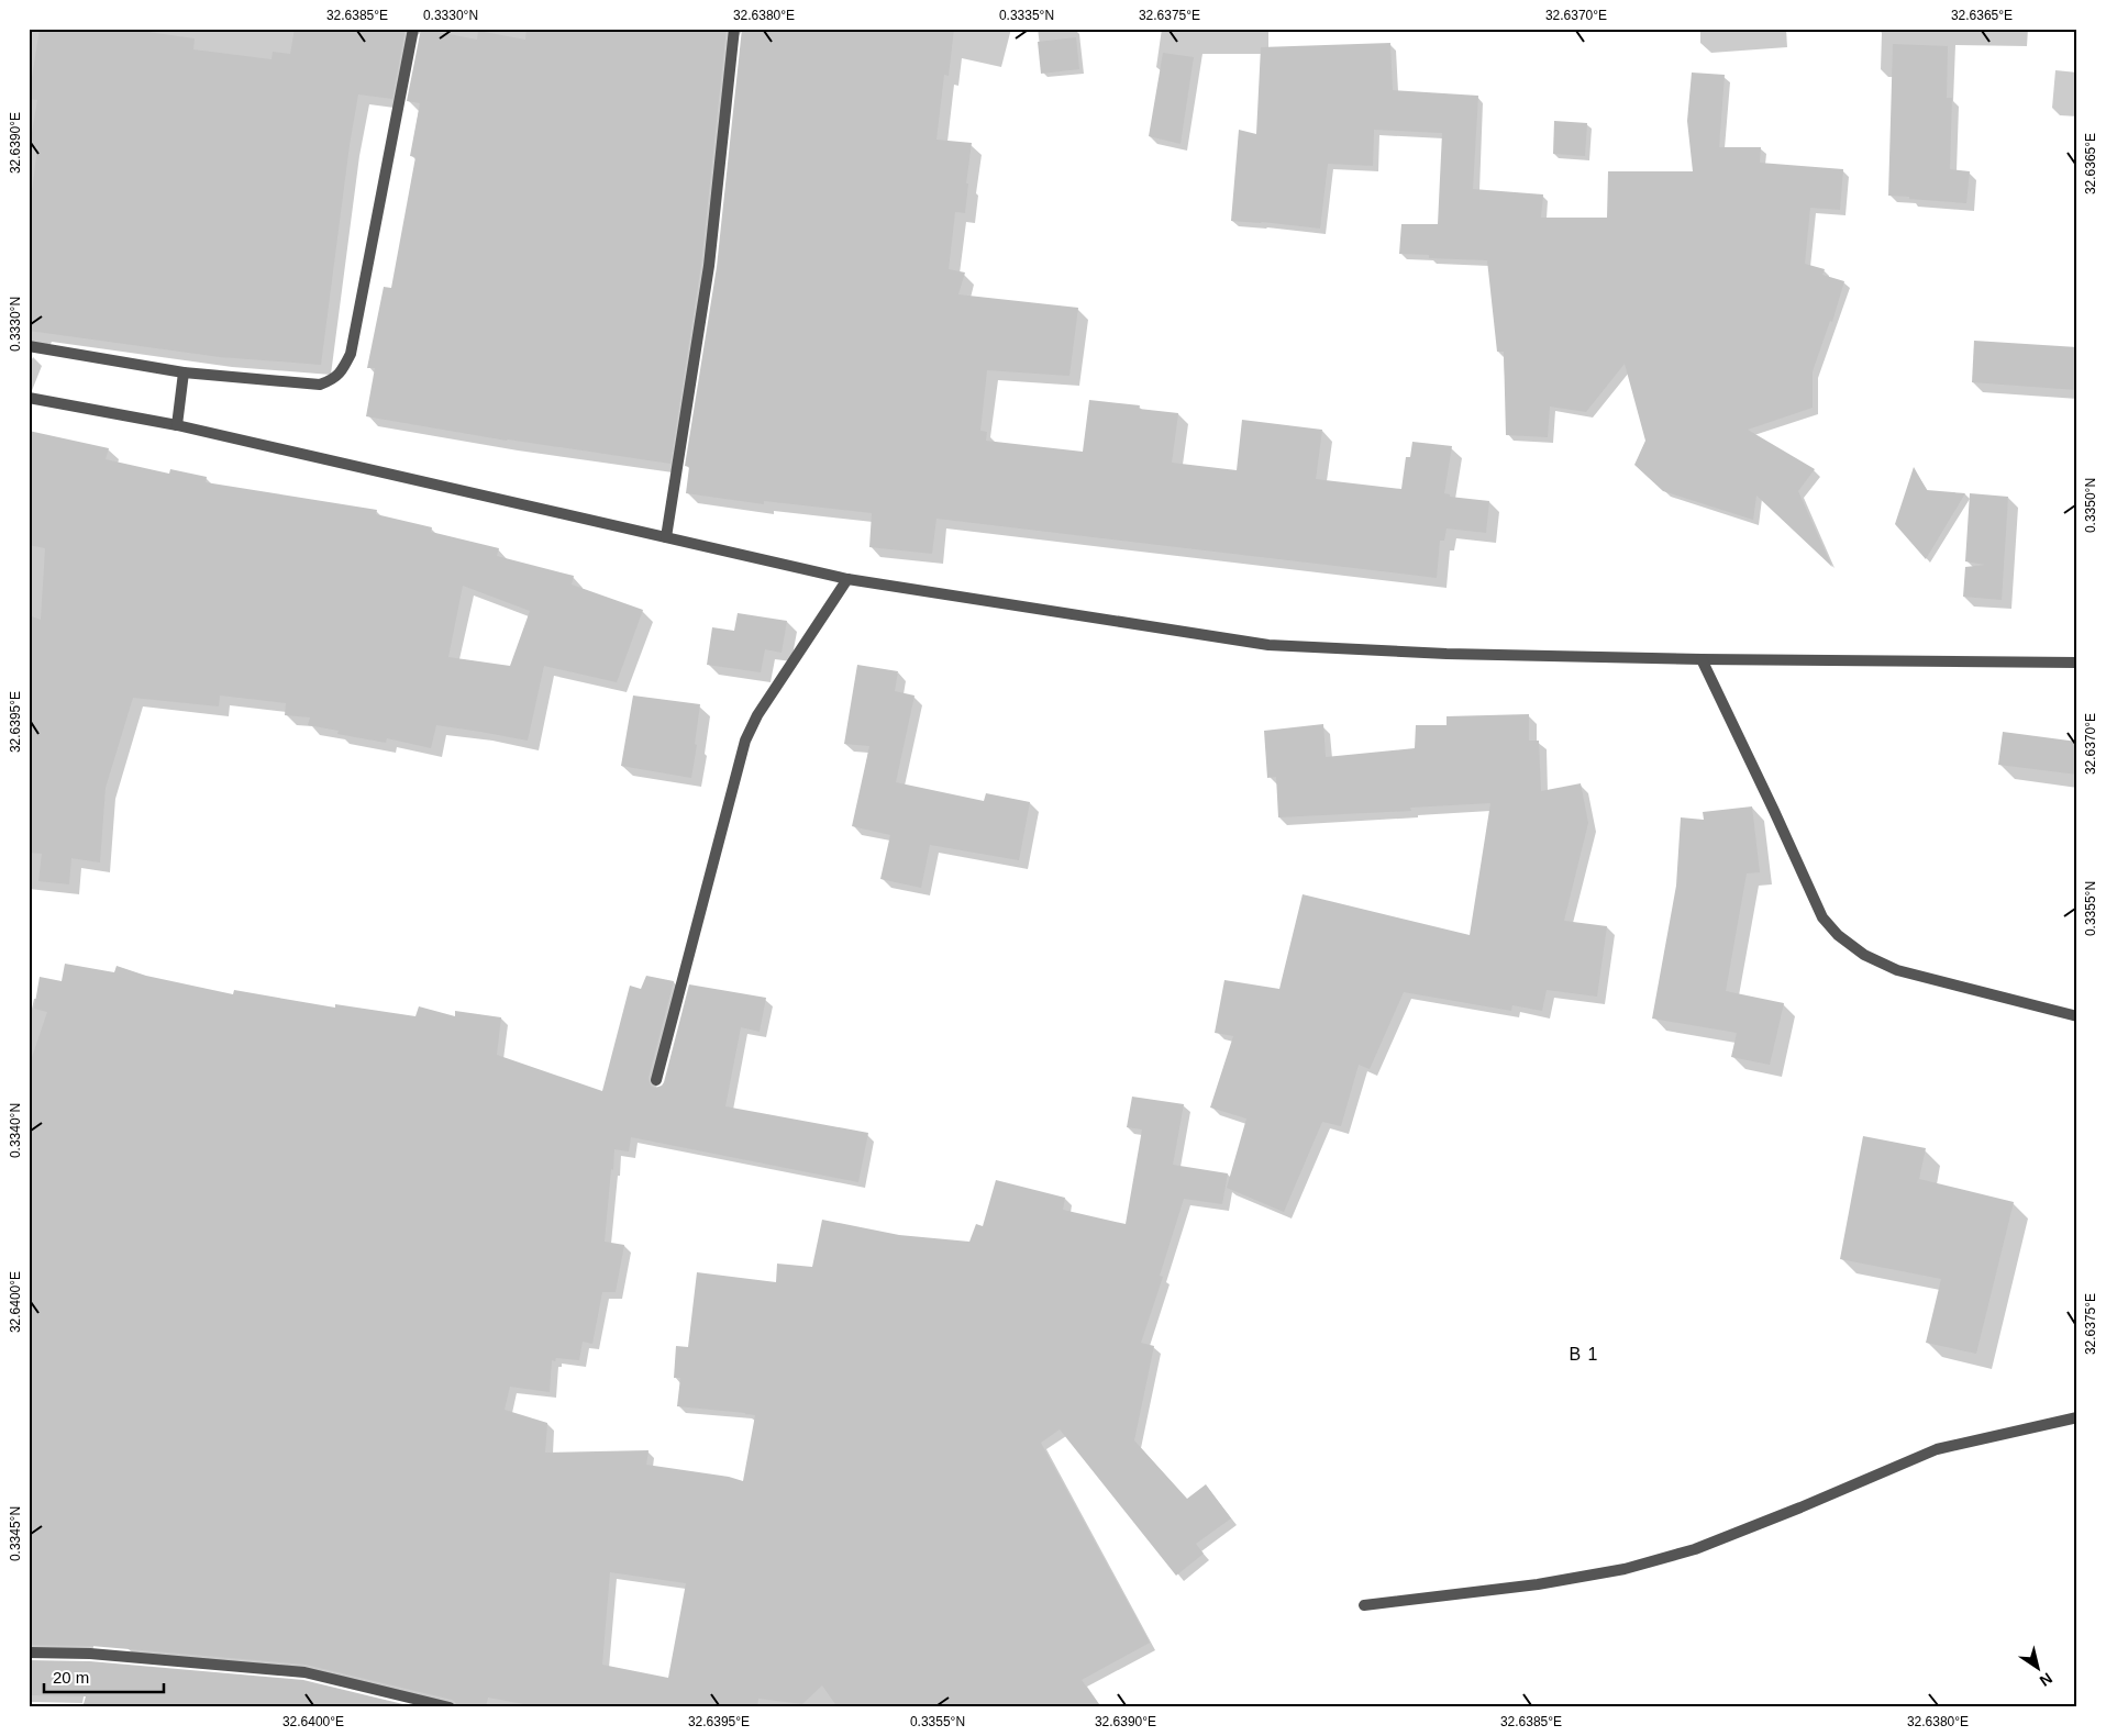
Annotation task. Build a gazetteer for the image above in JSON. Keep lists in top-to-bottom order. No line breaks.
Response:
{"districts":["B 1"],"scale_bar":"20 m","north":"bottom right","coordinates":["32.6385°E","0.3330°N","32.6380°E","0.3335°N","32.6375°E","32.6370°E","32.6365°E","32.6390°E","0.3350°N","32.6395°E","0.3355°N","0.3340°N","32.6400°E","0.3345°N"]}
